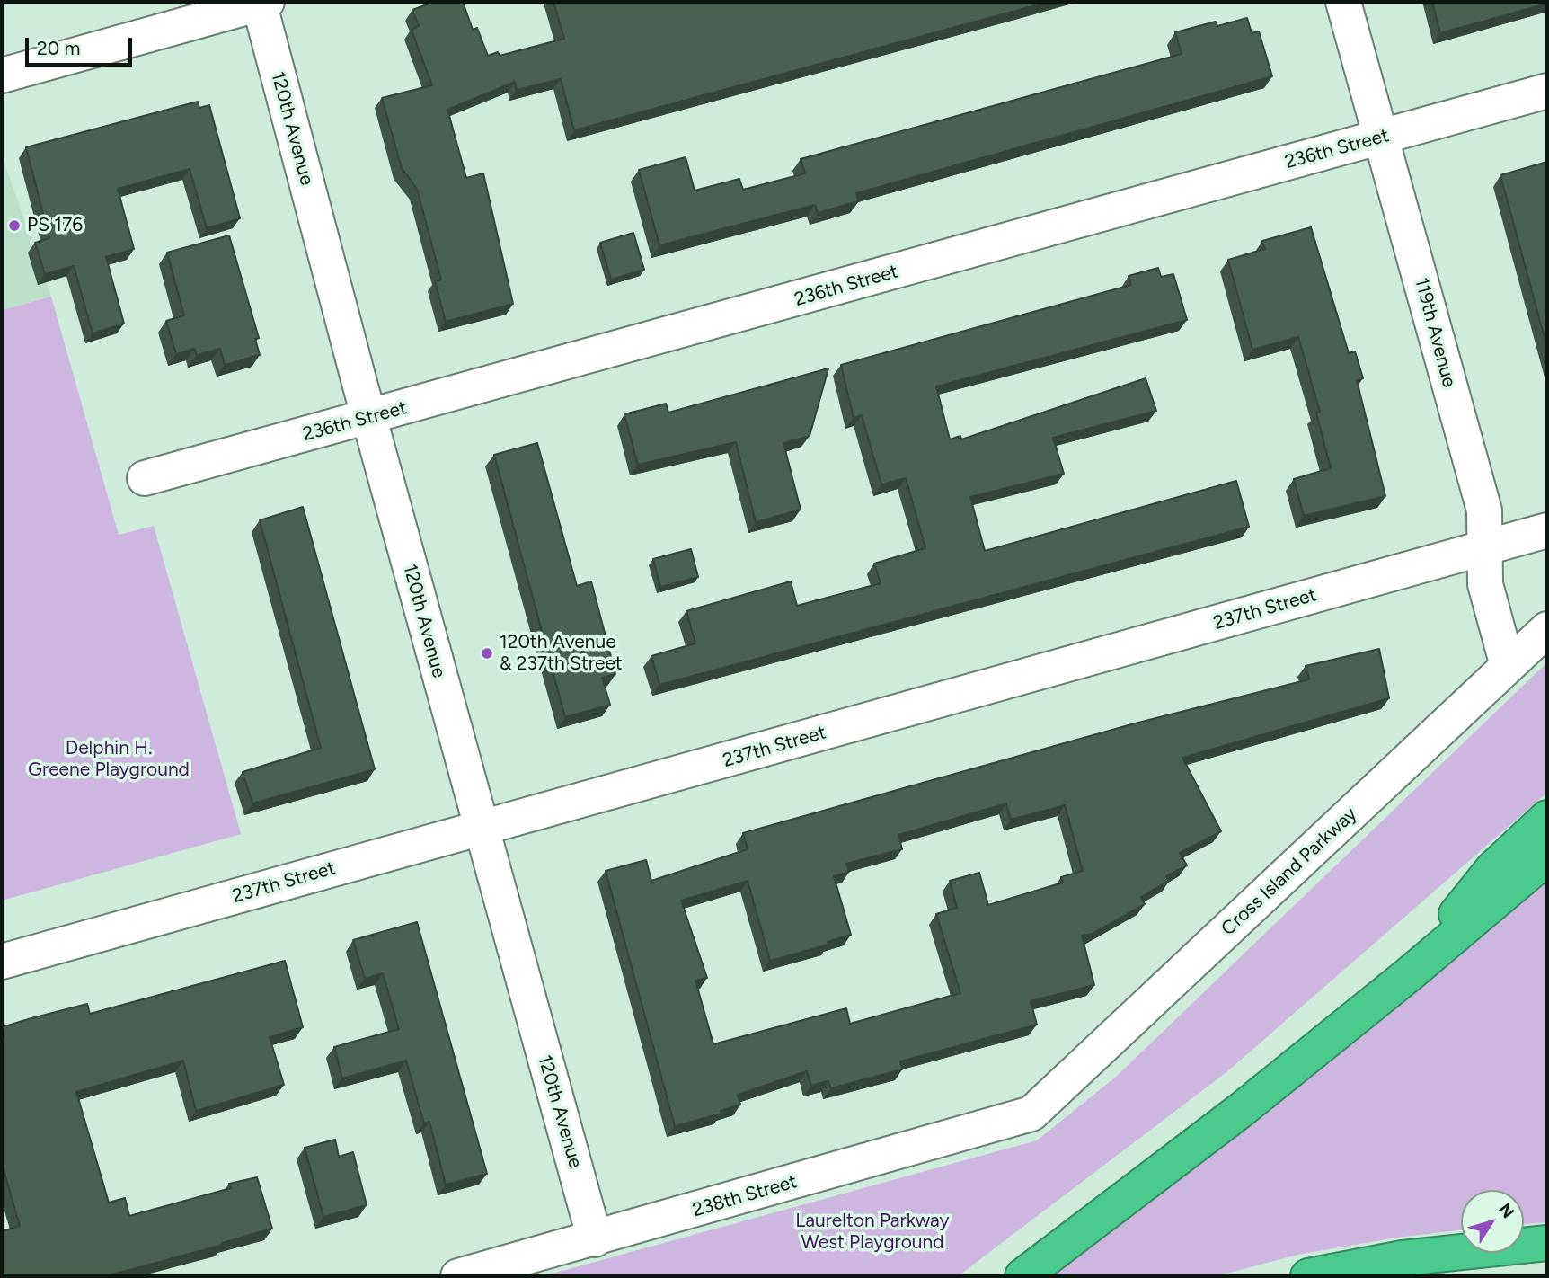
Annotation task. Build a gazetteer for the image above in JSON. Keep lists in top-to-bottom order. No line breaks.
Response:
{"streets":{"street":["120th Avenue","236th Street","119th Avenue","237th Street","Cross Island Parkway","238th Street"]},"crossings":[["120th Avenue","236th Street"],["120th Avenue","237th Street"],["120th Avenue","238th Street"],["236th Street","119th Avenue"],["119th Avenue","237th Street"],["119th Avenue","Cross Island Parkway"],["Cross Island Parkway","238th Street"]],"parks":["Delphin H. Greene Playground","Laurelton Parkway West Playground"],"places":["PS 176","120th Avenue & 237th Street"],"scale_bar":"20 m","north":"top right"}
